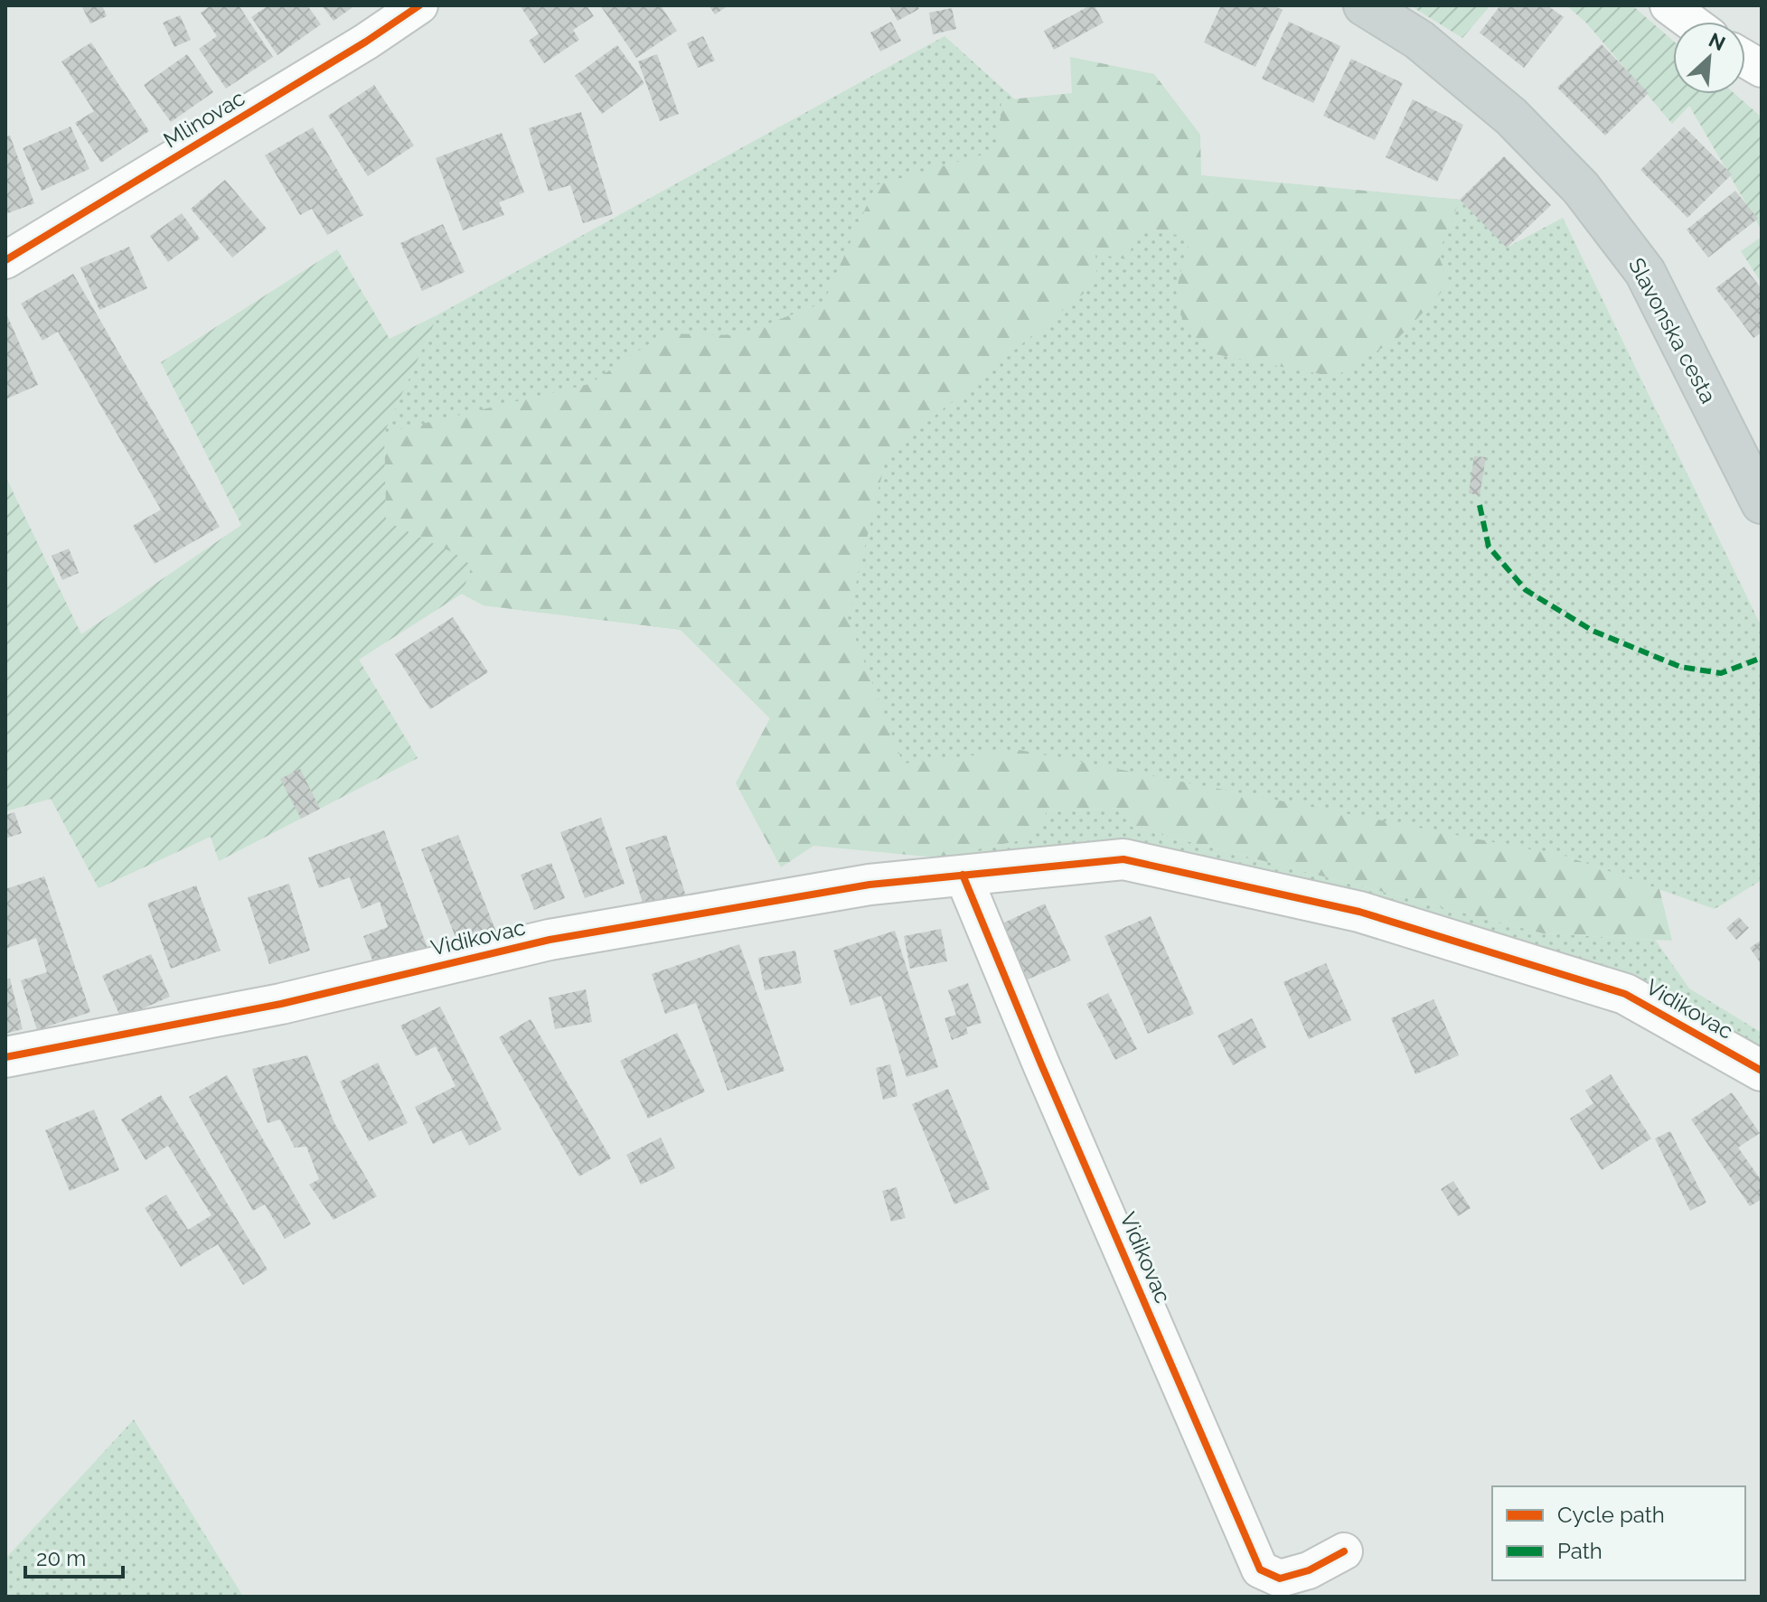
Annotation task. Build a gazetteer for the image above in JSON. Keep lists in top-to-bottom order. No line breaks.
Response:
{"streets":{"main road":["Slavonska cesta"],"street":["Mlinovac","Vidikovac"]},"legend":["Cycle path","Path"],"scale_bar":"20 m","north":"top right"}
